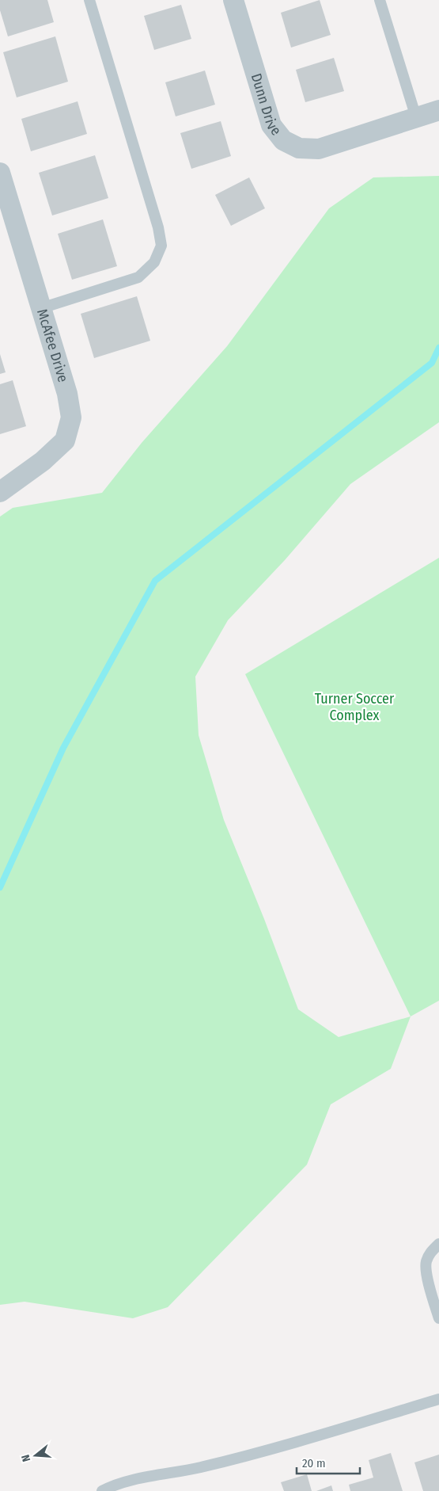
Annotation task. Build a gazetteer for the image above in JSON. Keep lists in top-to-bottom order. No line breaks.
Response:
{"streets":{"street":["Dunn Drive","McAfee Drive"]},"parks":["Turner Soccer Complex"],"scale_bar":"20 m","north":"left"}
